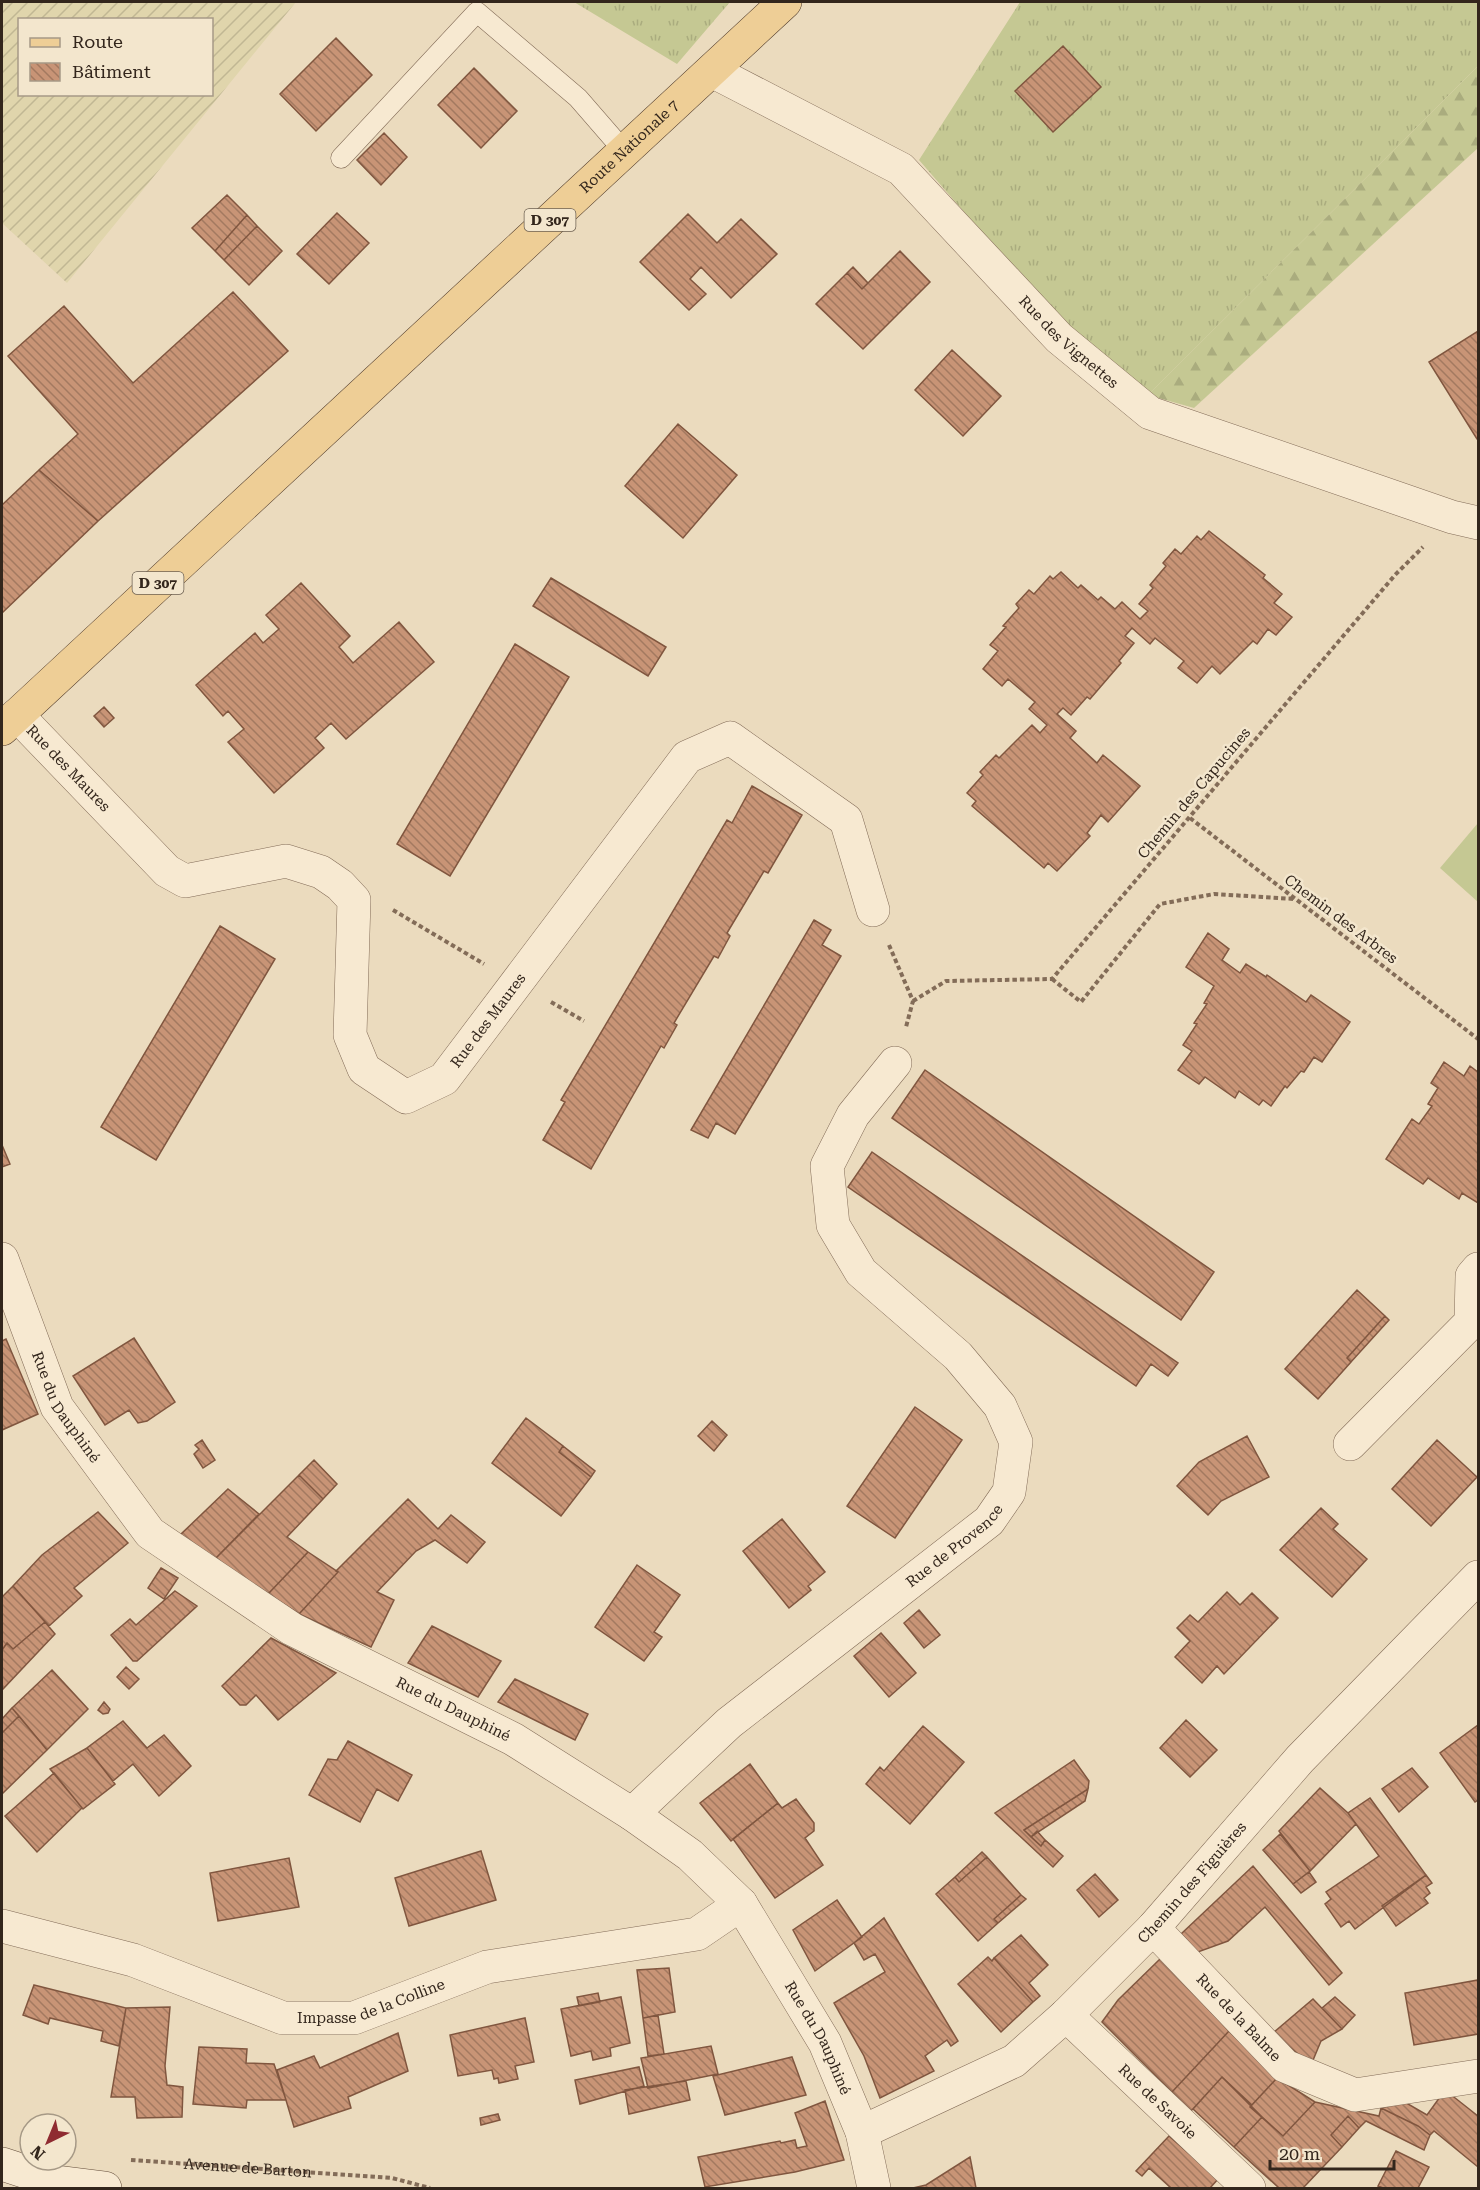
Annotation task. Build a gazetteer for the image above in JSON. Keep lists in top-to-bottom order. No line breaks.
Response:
{"streets":{"main road":["Route Nationale 7","D 307"],"street":["Rue des Vignettes","Rue des Maures","Rue du Dauphiné","Rue de Provence","Chemin des Figuières","Impasse de la Colline","Rue de la Balme","Rue de Savoie"],"path":["Chemin des Capucines","Chemin des Arbres","Avenue de Barton"]},"crossings":[["Route Nationale 7","Rue des Vignettes"],["Route Nationale 7","Rue des Maures"],["Rue des Vignettes","Chemin des Capucines"],["Chemin des Capucines","Chemin des Arbres"],["Rue du Dauphiné","Rue de Provence"],["Rue du Dauphiné","Chemin des Figuières"],["Rue du Dauphiné","Impasse de la Colline"],["Chemin des Figuières","Rue de la Balme"],["Chemin des Figuières","Rue de Savoie"]],"legend":["Route","Bâtiment"],"scale_bar":"20 m","north":"bottom left"}
